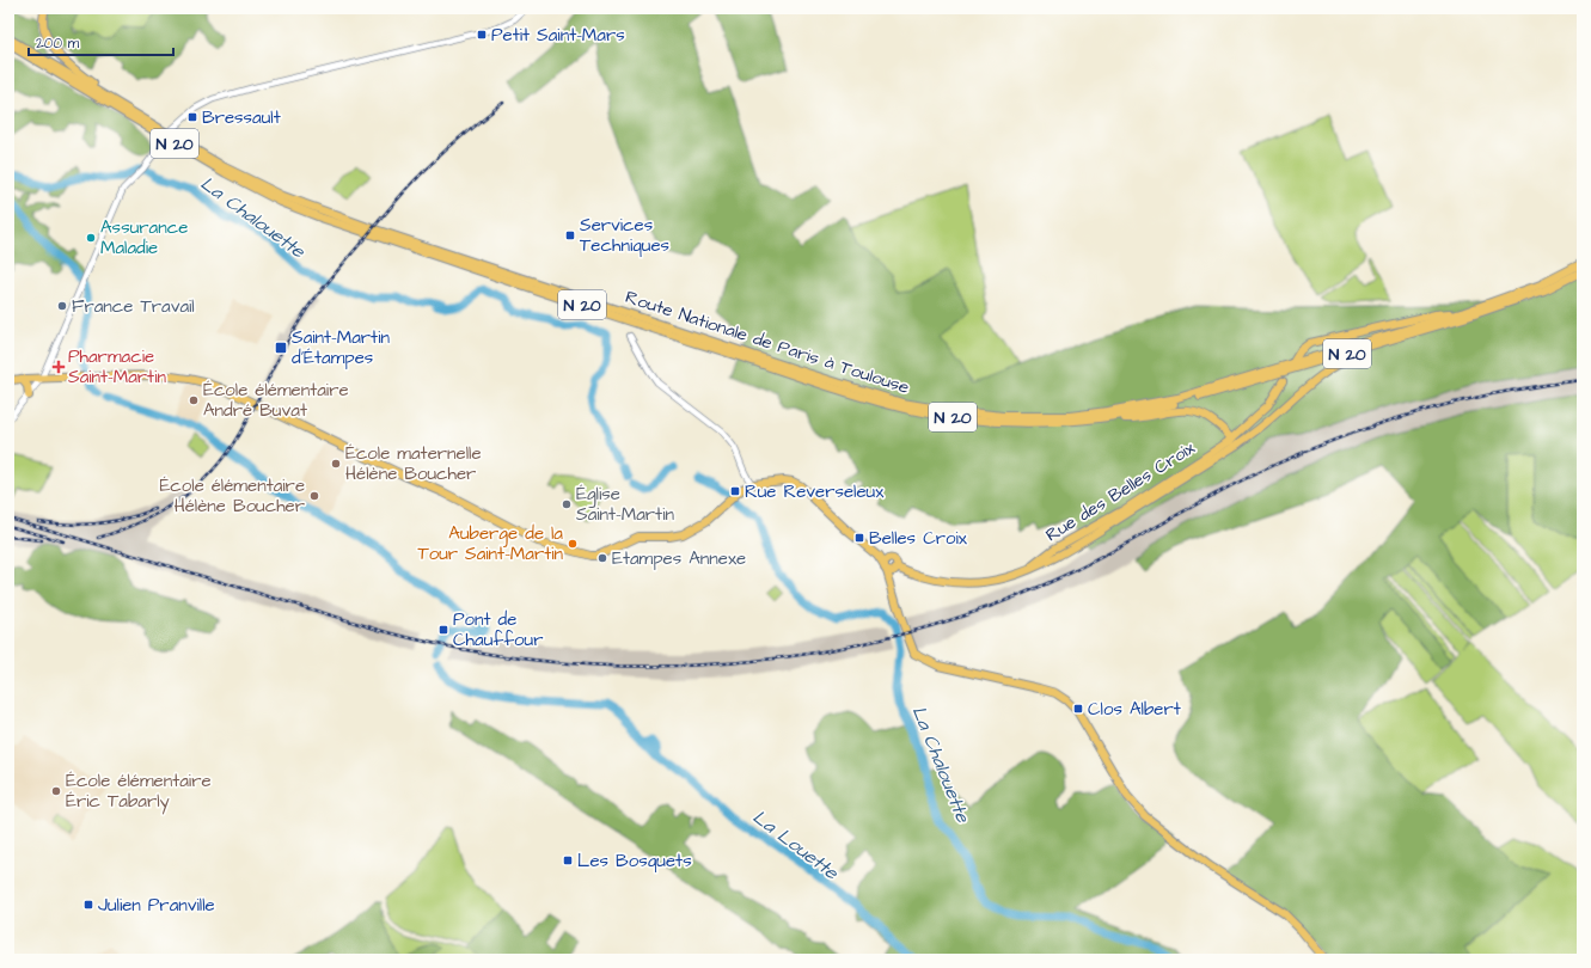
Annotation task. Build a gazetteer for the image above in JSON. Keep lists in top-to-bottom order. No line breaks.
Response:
{"streets":{"main road":["N 20","Route Nationale de Paris à Toulouse","Rue des Belles Croix"]},"water":["La Chalouette","La Louette"],"places":{"transit":["Petit Saint-Mars","Bressault","Services Techniques","Saint-Martin d'Étampes","Rue Reverseleux","Belles Croix","Pont de Chauffour","Clos Albert","Les Bosquets","Julien Pranville"],"other":["Assurance Maladie","France Travail","École élémentaire André Buvat","École maternelle Hélène Boucher","École élémentaire Hélène Boucher","Église Saint-Martin","Auberge de la Tour Saint-Martin","Etampes Annexe","École élémentaire Éric Tabarly"],"health":["Pharmacie Saint-Martin"]},"scale_bar":"200 m"}
